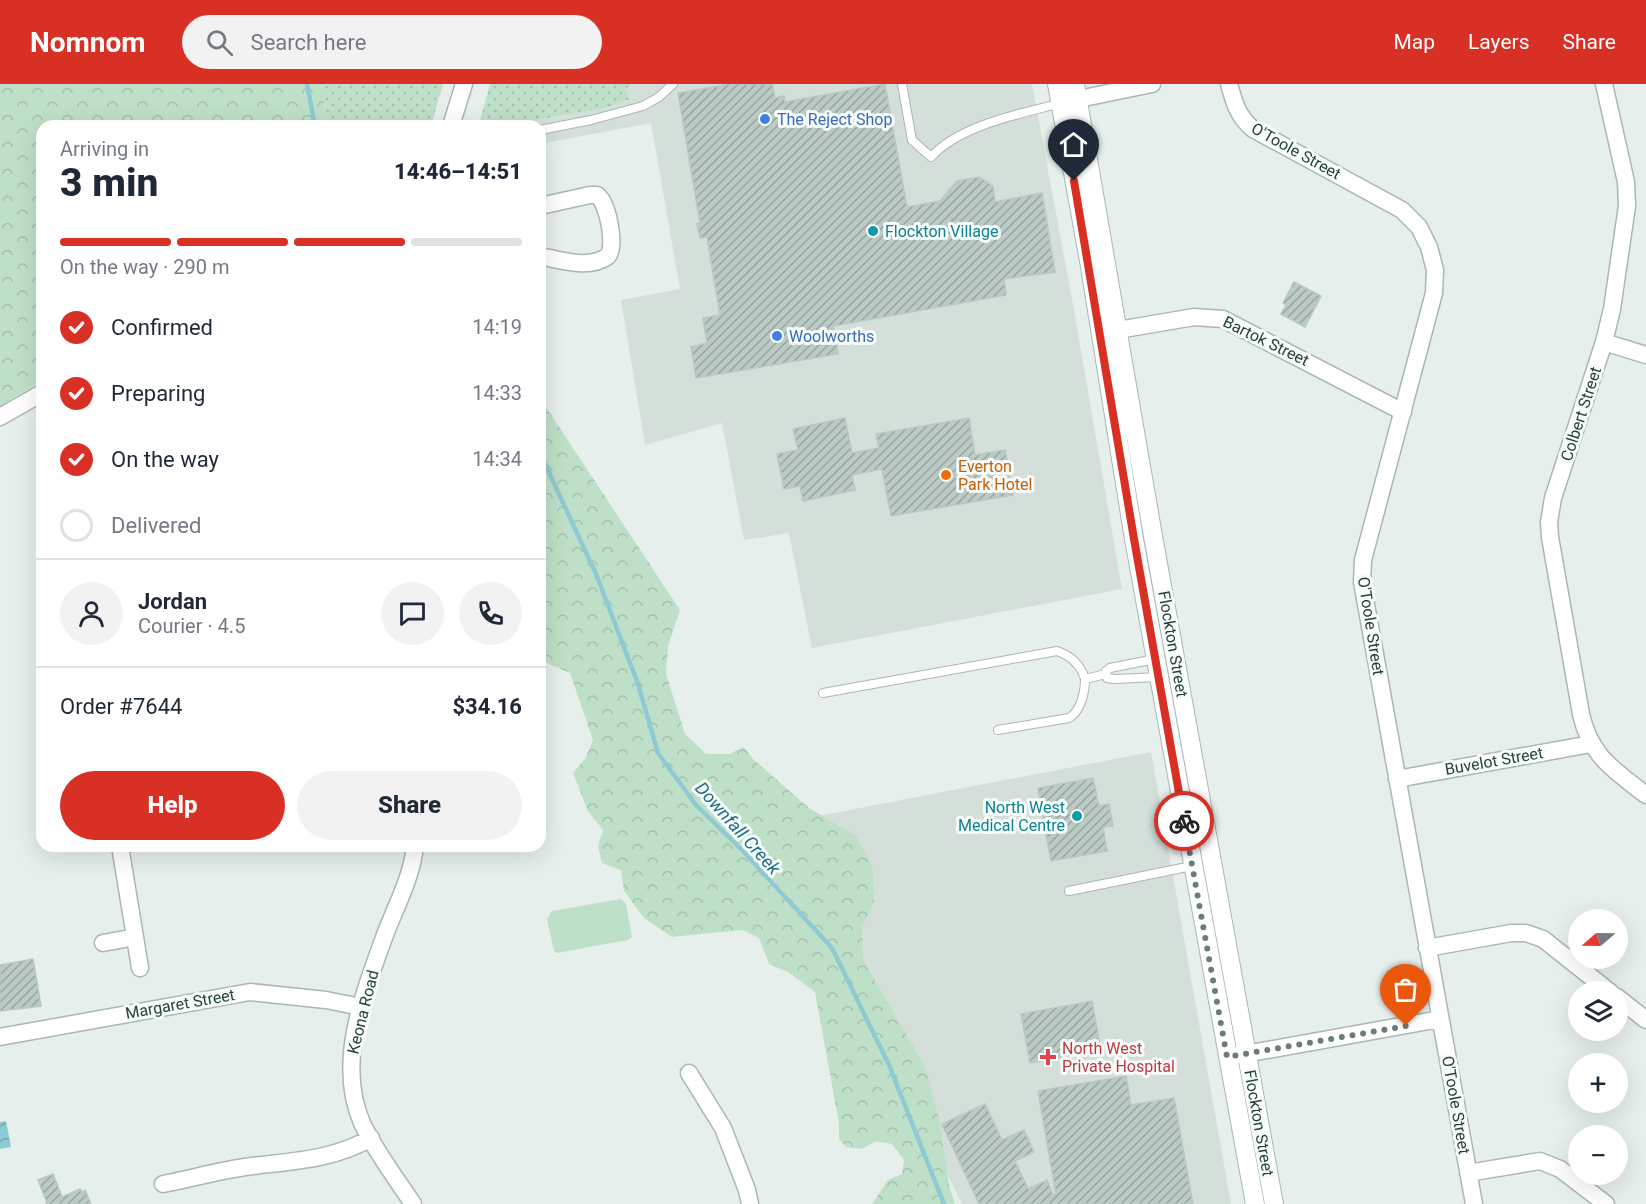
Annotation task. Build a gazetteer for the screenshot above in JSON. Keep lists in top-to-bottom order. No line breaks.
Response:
{"streets":{"street":["O'Toole Street","Bartok Street","Colbert Street","Flockton Street","Buvelot Street","Margaret Street","Keona Road"]},"crossings":[["O'Toole Street","Bartok Street"],["O'Toole Street","Buvelot Street"],["Bartok Street","Flockton Street"],["Colbert Street","Buvelot Street"],["Margaret Street","Keona Road"]],"water":["Downfall Creek"],"places":{"other":["The Reject Shop","Flockton Village","Woolworths","Everton Park Hotel","North West Medical Centre"],"health":["North West Private Hospital"]},"north":"left","page":{"header":"Nomnom","search":"Search here","nav":["Map","Layers","Share"],"heading":["3 min","Arriving in","14:46–14:51"],"panel":["Jordan","Courier · 4.5","Order #7644","$34.16"],"bar":"On the way · 290 m","list":[["Confirmed","14:19"],["Preparing","14:33"],["On the way","14:34"],"Delivered"],"buttons":["Help","Share"],"map_buttons":["+","−"]}}
